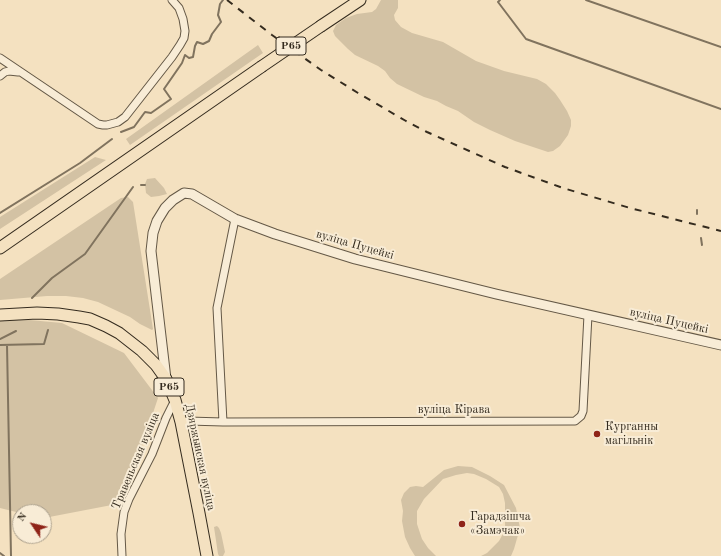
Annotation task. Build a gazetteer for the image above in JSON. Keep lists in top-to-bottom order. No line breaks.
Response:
{"streets":{"main road":["Р65","Дзяржынская вуліца"],"street":["вуліца Пуцейкі","вуліца Кірава","Травеньская вуліца"]},"crossings":[["вуліца Пуцейкі","вуліца Кірава"],["вуліца Пуцейкі","Дзяржынская вуліца"],["вуліца Кірава","Дзяржынская вуліца"],["Дзяржынская вуліца","Травеньская вуліца"]],"places":["Курганны магільнік","Гарадзішча «Замэчак»"],"north":"top left"}
